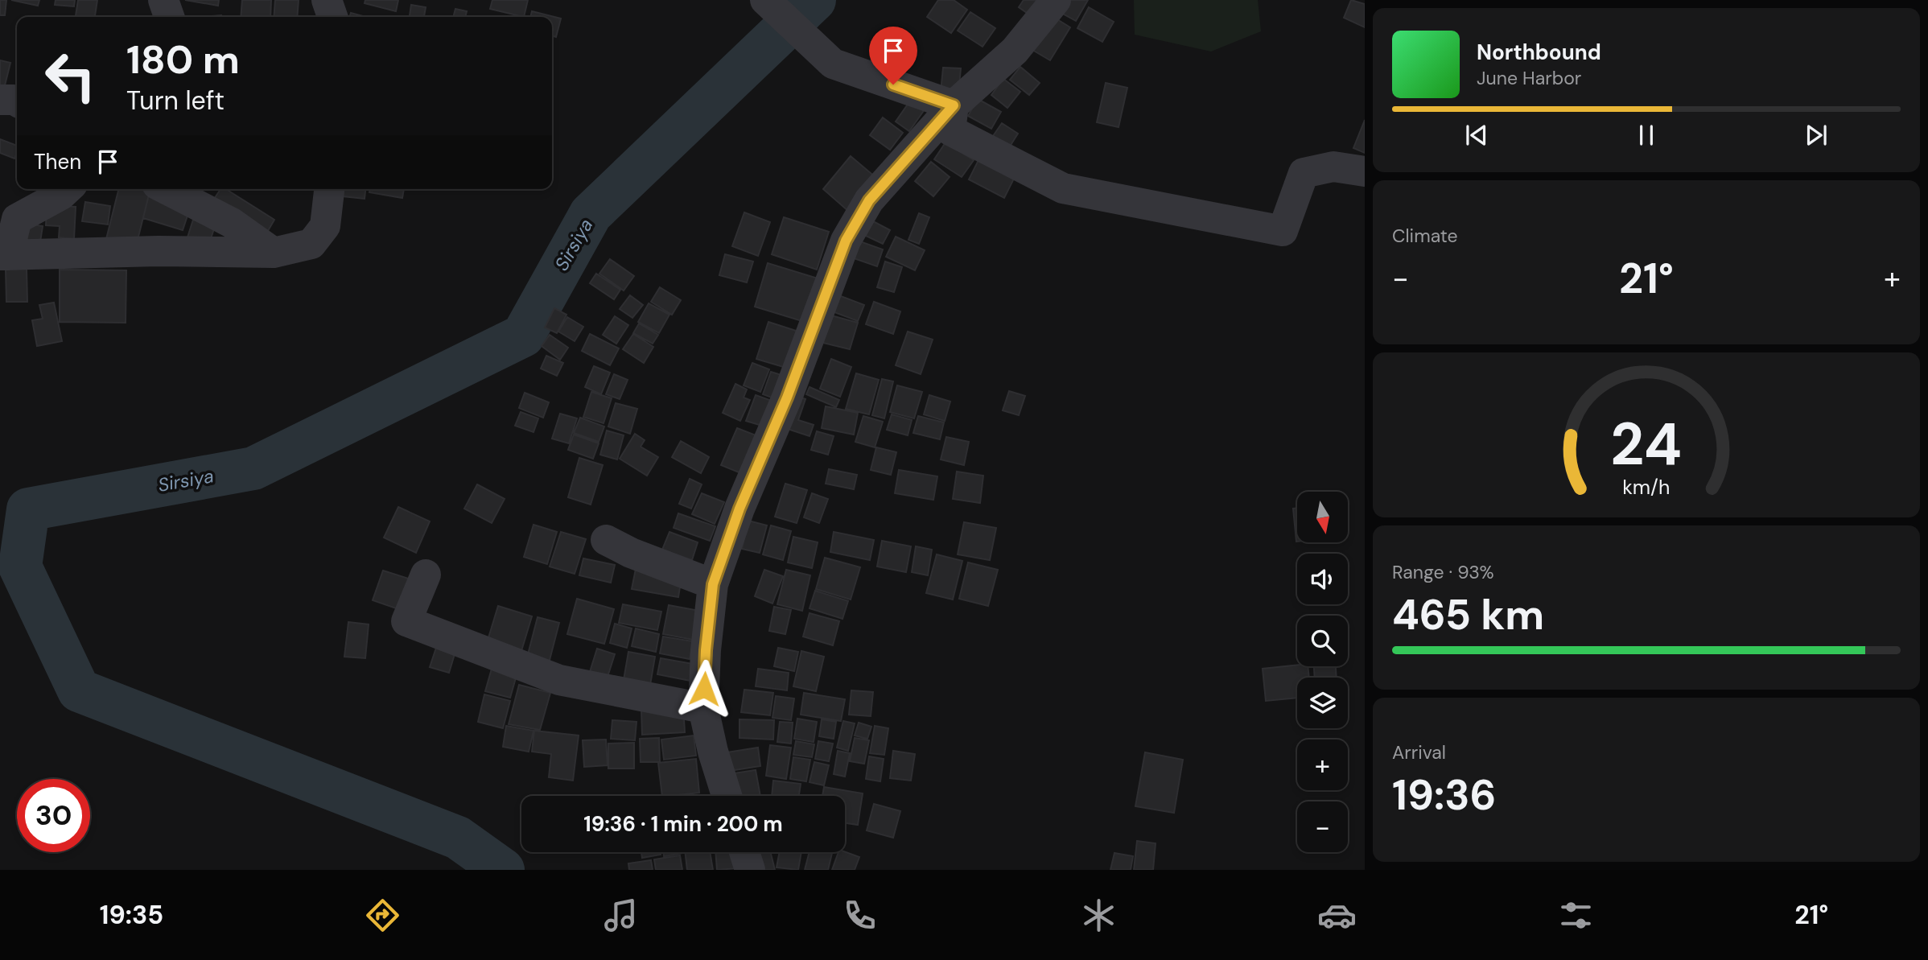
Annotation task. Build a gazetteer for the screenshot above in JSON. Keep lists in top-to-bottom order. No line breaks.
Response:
{"water":["Sirsiya"],"north":"bottom","page":{"turn":["180 m","Turn left"],"song":["Northbound","June Harbor"],"then":"Then","tile":["Climate",["Range · 93%","465 km"],["Arrival","19:36"]],"heat":["−","21°","+"],"map_buttons":["+","−"],"limit":"30","trip":"19:36 · 1 min · 200 m","tabs":["19:35","21°"],"gauge":["24","km/h"]}}
